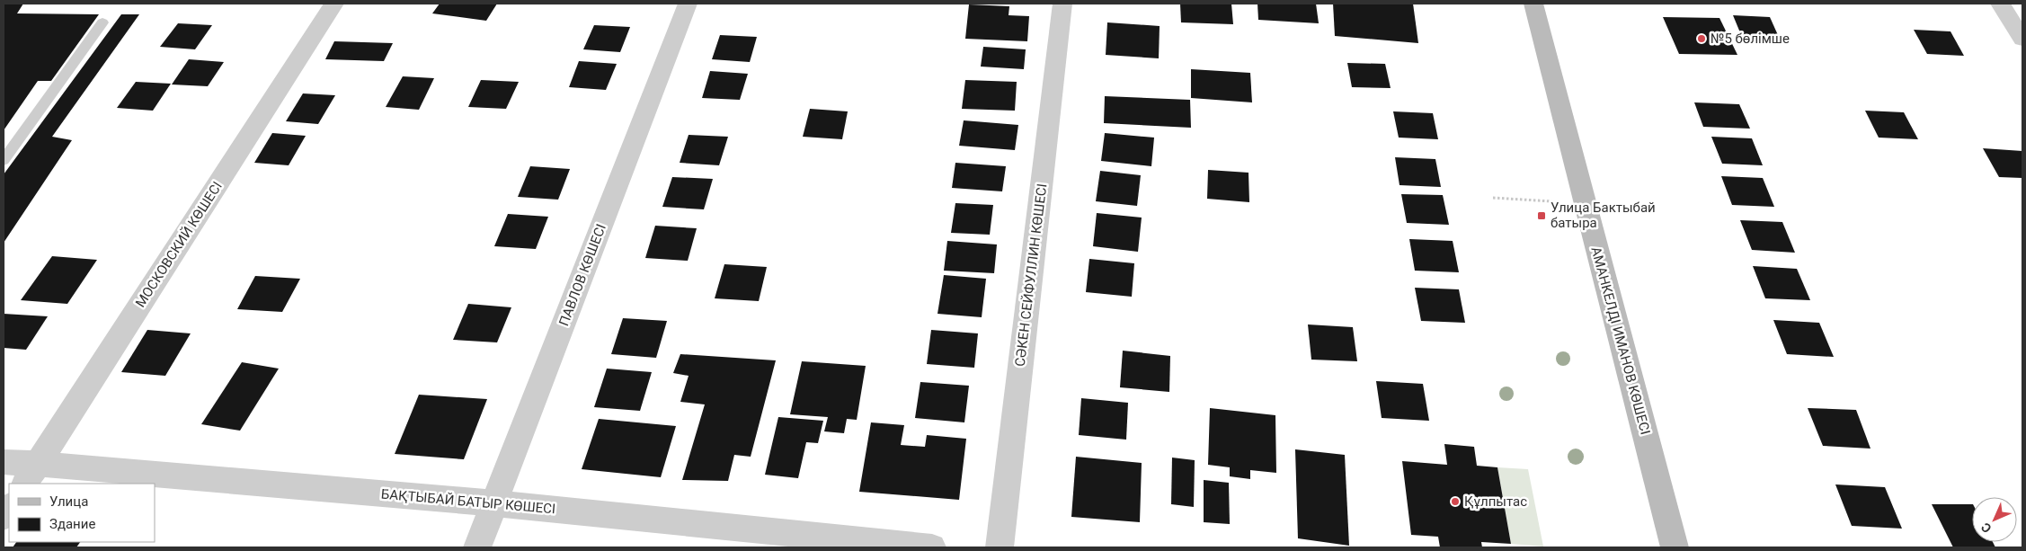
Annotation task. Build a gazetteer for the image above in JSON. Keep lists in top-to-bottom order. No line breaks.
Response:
{"streets":{"main road":["АМАНКЕЛДІ ИМАНОВ КӨШЕСІ"],"street":["МОСКОВСКИЙ КӨШЕСІ","ПАВЛОВ КӨШЕСІ","СӘКЕН СЕЙФУЛЛИН КӨШЕСІ","БАҚТЫБАЙ БАТЫР КӨШЕСІ"]},"crossings":[["МОСКОВСКИЙ КӨШЕСІ","БАҚТЫБАЙ БАТЫР КӨШЕСІ"],["ПАВЛОВ КӨШЕСІ","БАҚТЫБАЙ БАТЫР КӨШЕСІ"]],"places":{"other":["№5 бөлімше","Құлпытас"],"transit":["Улица Бактыбай батыра"]},"legend":["Улица","Здание"],"north":"bottom left"}
